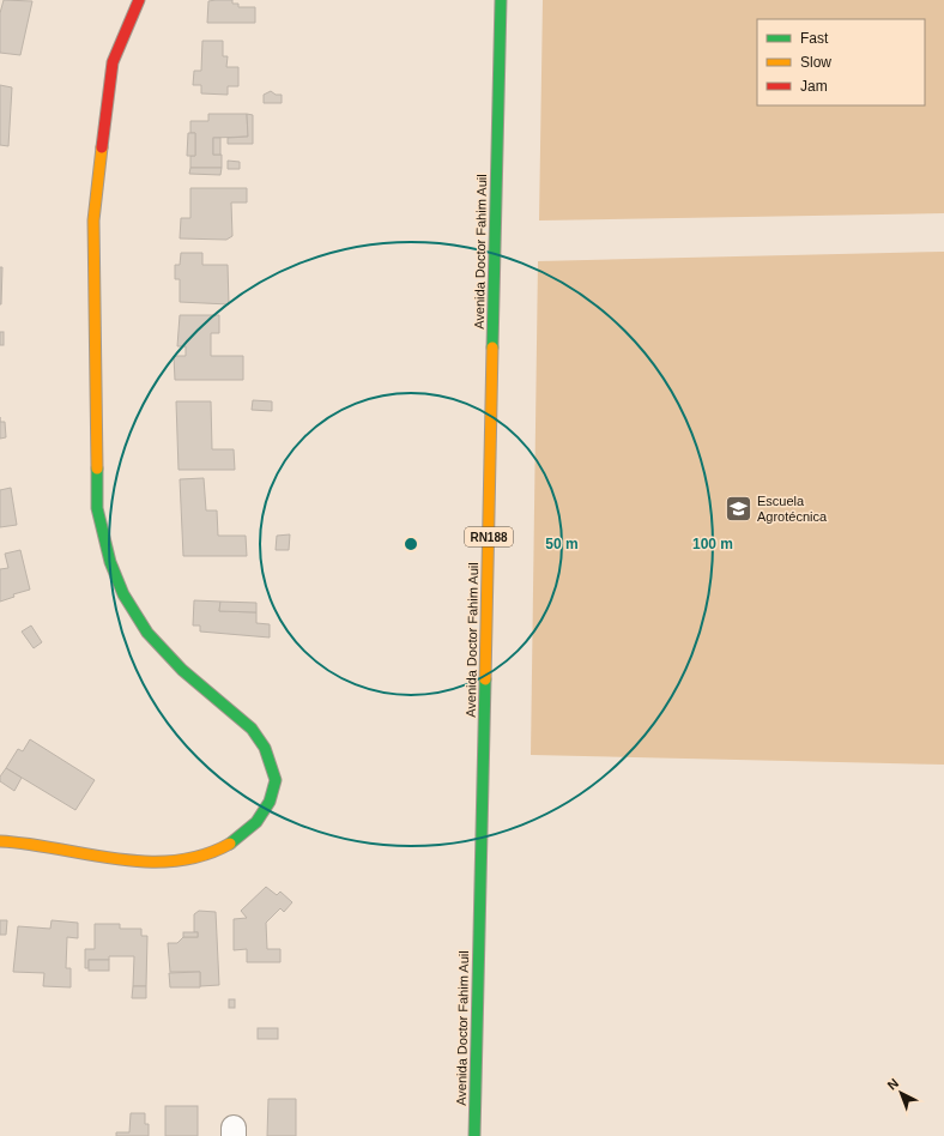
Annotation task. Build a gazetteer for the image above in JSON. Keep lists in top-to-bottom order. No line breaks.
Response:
{"streets":{"main road":["Avenida Doctor Fahim Auil","RN188"]},"places":{"school or university":["Escuela Agrotécnica"]},"legend":["Fast","Slow","Jam"],"north":"top left","rings":["50 m","100 m"]}
